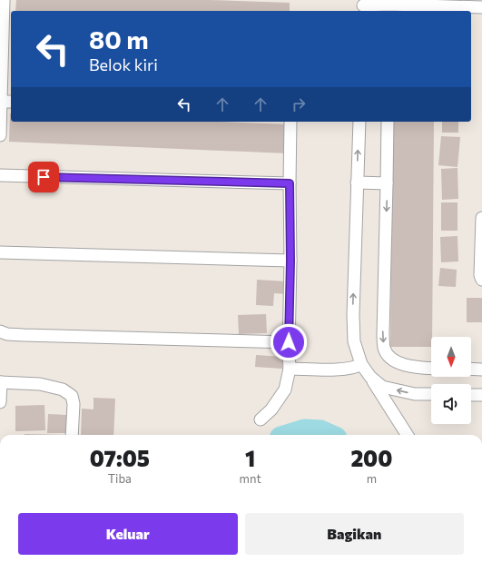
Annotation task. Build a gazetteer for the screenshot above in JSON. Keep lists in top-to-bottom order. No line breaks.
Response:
{"north":"bottom","page":{"turn":["80 m","Belok kiri"],"eta":["07:05","Tiba","1","mnt","200","m"],"buttons":["Keluar","Bagikan"]}}
